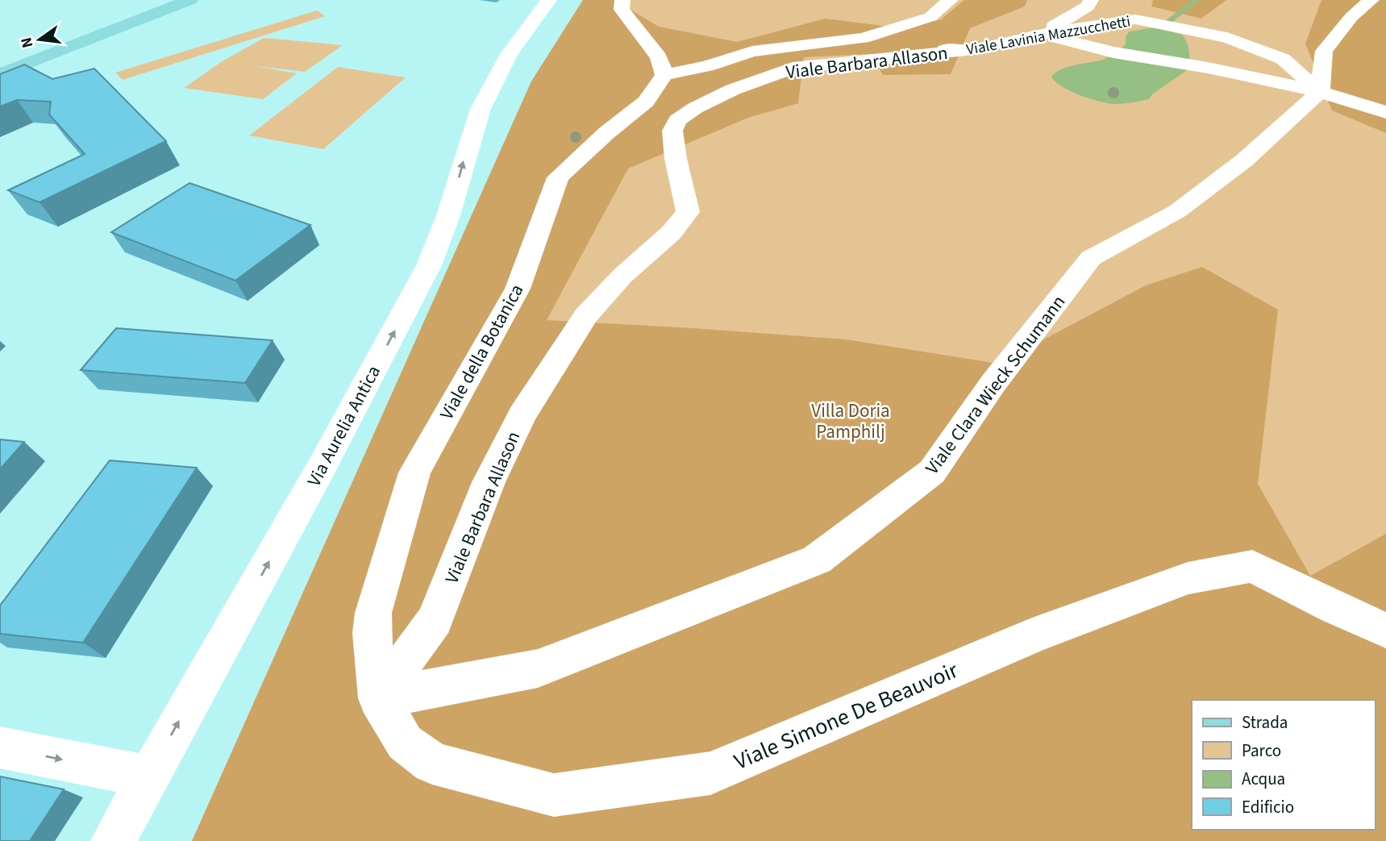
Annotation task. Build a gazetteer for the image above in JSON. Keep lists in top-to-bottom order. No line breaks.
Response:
{"streets":{"street":["Viale Lavinia Mazzucchetti","Viale Barbara Allason","Viale della Botanica","Viale Clara Wieck Schumann","Via Aurelia Antica","Viale Simone De Beauvoir"]},"crossings":[["Viale Lavinia Mazzucchetti","Viale Barbara Allason"],["Viale Lavinia Mazzucchetti","Viale Clara Wieck Schumann"],["Viale Barbara Allason","Viale Clara Wieck Schumann"],["Viale Barbara Allason","Viale Simone De Beauvoir"],["Viale della Botanica","Viale Simone De Beauvoir"],["Viale Clara Wieck Schumann","Viale Simone De Beauvoir"]],"one_way":["Via Aurelia Antica"],"parks":["Villa Doria Pamphilj"],"legend":["Strada","Parco","Acqua","Edificio"],"north":"left"}
